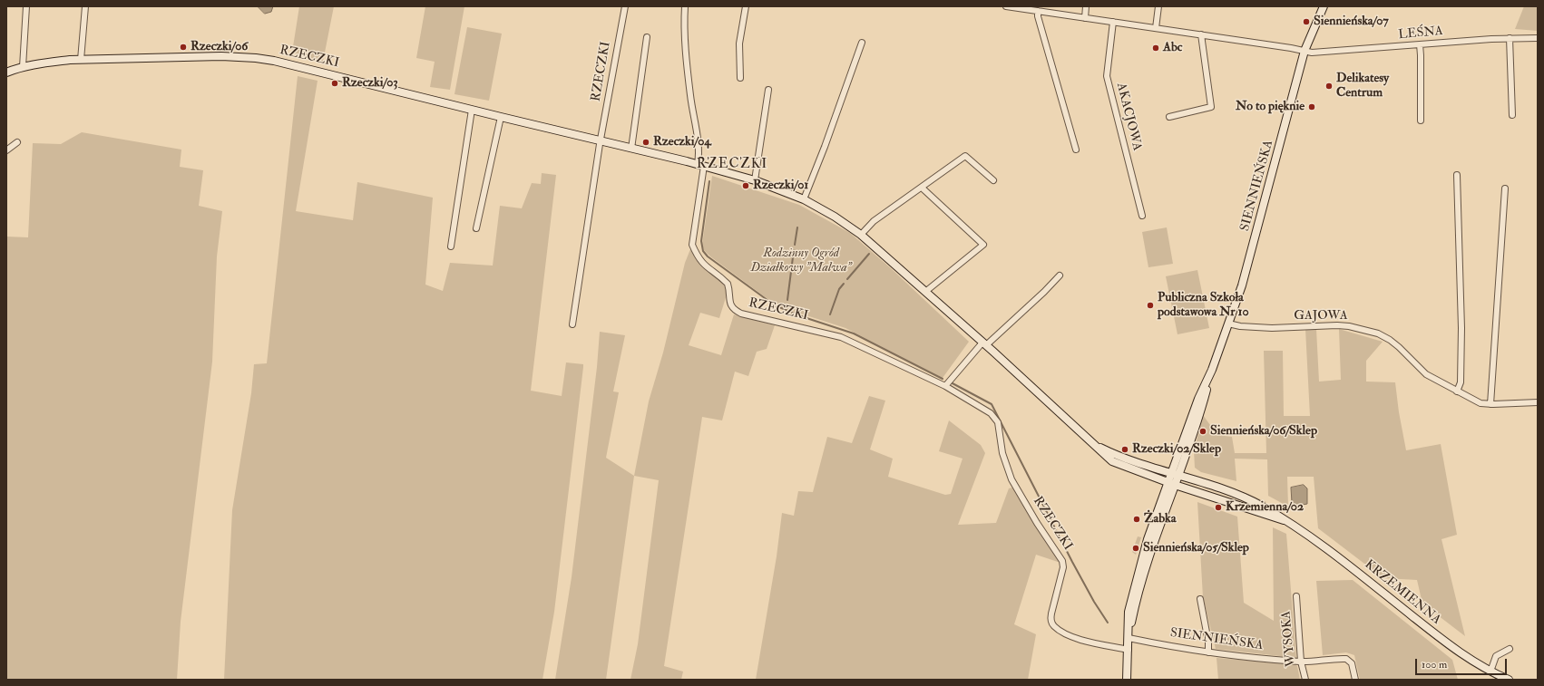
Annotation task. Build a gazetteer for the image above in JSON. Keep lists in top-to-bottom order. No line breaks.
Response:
{"streets":{"main road":["RZECZKI","SIENNIEŃSKA","KRZEMIENNA"],"street":["LEŚNA","AKACJOWA","GAJOWA","WYSOKA"]},"crossings":[["LEŚNA","SIENNIEŃSKA"],["RZECZKI","SIENNIEŃSKA"],["RZECZKI","KRZEMIENNA"],["SIENNIEŃSKA","GAJOWA"],["SIENNIEŃSKA","KRZEMIENNA"],["SIENNIEŃSKA","WYSOKA"]],"districts":["RZECZKI"],"parks":["Rodzinny Ogród Działkowy \"Malwa\""],"places":["Siennieńska/07","Rzeczki/06","Abc","Rzeczki/03","Delikatesy Centrum","No to pięknie","Rzeczki/04","Rzeczki/01","Publiczna Szkoła podstawowa Nr 10","Siennieńska/06/Sklep","Rzeczki/02/Sklep","Krzemienna/02","Żabka","Siennieńska/05/Sklep"],"scale_bar":"100 m"}
